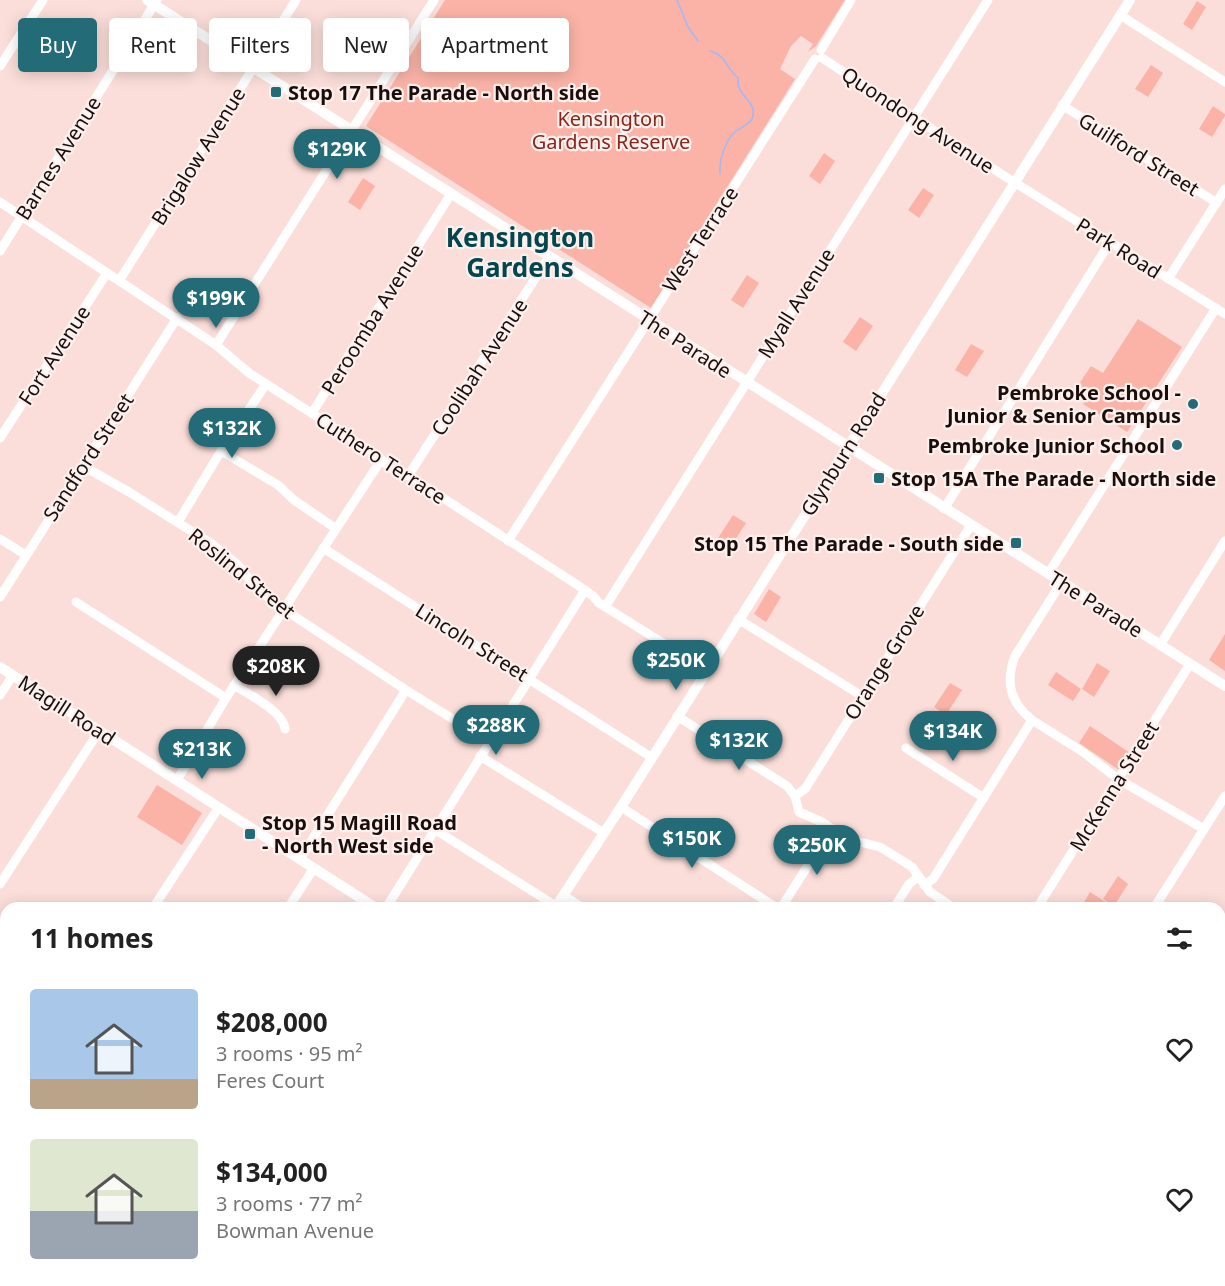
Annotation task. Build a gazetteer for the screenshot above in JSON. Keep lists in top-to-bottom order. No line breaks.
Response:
{"streets":{"main road":["The Parade","Glynburn Road","Magill Road"],"street":["Quondong Avenue","Guilford Street","Brigalow Avenue","Barnes Avenue","West Terrace","Park Road","Myall Avenue","Peroomba Avenue","Fort Avenue","Coolibah Avenue","Sandford Street","Cuthero Terrace","Roslind Street","Lincoln Street","Orange Grove","McKenna Street"]},"crossings":[["Quondong Avenue","West Terrace"],["Quondong Avenue","Park Road"],["Quondong Avenue","Myall Avenue"],["Quondong Avenue","Glynburn Road"],["Guilford Street","Glynburn Road"],["Brigalow Avenue","Cuthero Terrace"],["Barnes Avenue","The Parade"],["Barnes Avenue","Cuthero Terrace"],["West Terrace","The Parade"],["West Terrace","Cuthero Terrace"],["Park Road","Glynburn Road"],["Myall Avenue","The Parade"],["Myall Avenue","Cuthero Terrace"],["Peroomba Avenue","The Parade"],["Peroomba Avenue","Cuthero Terrace"],["The Parade","Coolibah Avenue"],["The Parade","Glynburn Road"],["The Parade","Orange Grove"],["The Parade","McKenna Street"],["Fort Avenue","Cuthero Terrace"],["Coolibah Avenue","Cuthero Terrace"],["Glynburn Road","Cuthero Terrace"],["Glynburn Road","Lincoln Street"],["Sandford Street","Cuthero Terrace"],["Sandford Street","Roslind Street"]],"districts":["Kensington Gardens"],"parks":["Kensington Gardens Reserve"],"places":{"transit":["Stop 17 The Parade - North side","Stop 15A The Parade - North side","Stop 15 The Parade - South side","Stop 15 Magill Road - North West side"],"other":["Pembroke School - Junior & Senior Campus","Pembroke Junior School"]},"page":{"chip":["Buy","Rent","Filters","New","Apartment"],"price":["$129K","$199K","$132K","$250K","$208K","$288K","$134K","$132K","$213K","$150K","$250K"],"heading":"11 homes","list":[{"name":"$208,000","note":"3 rooms · 95 m² · Feres Court"},{"name":"$134,000","note":"3 rooms · 77 m² · Bowman Avenue"}]}}
